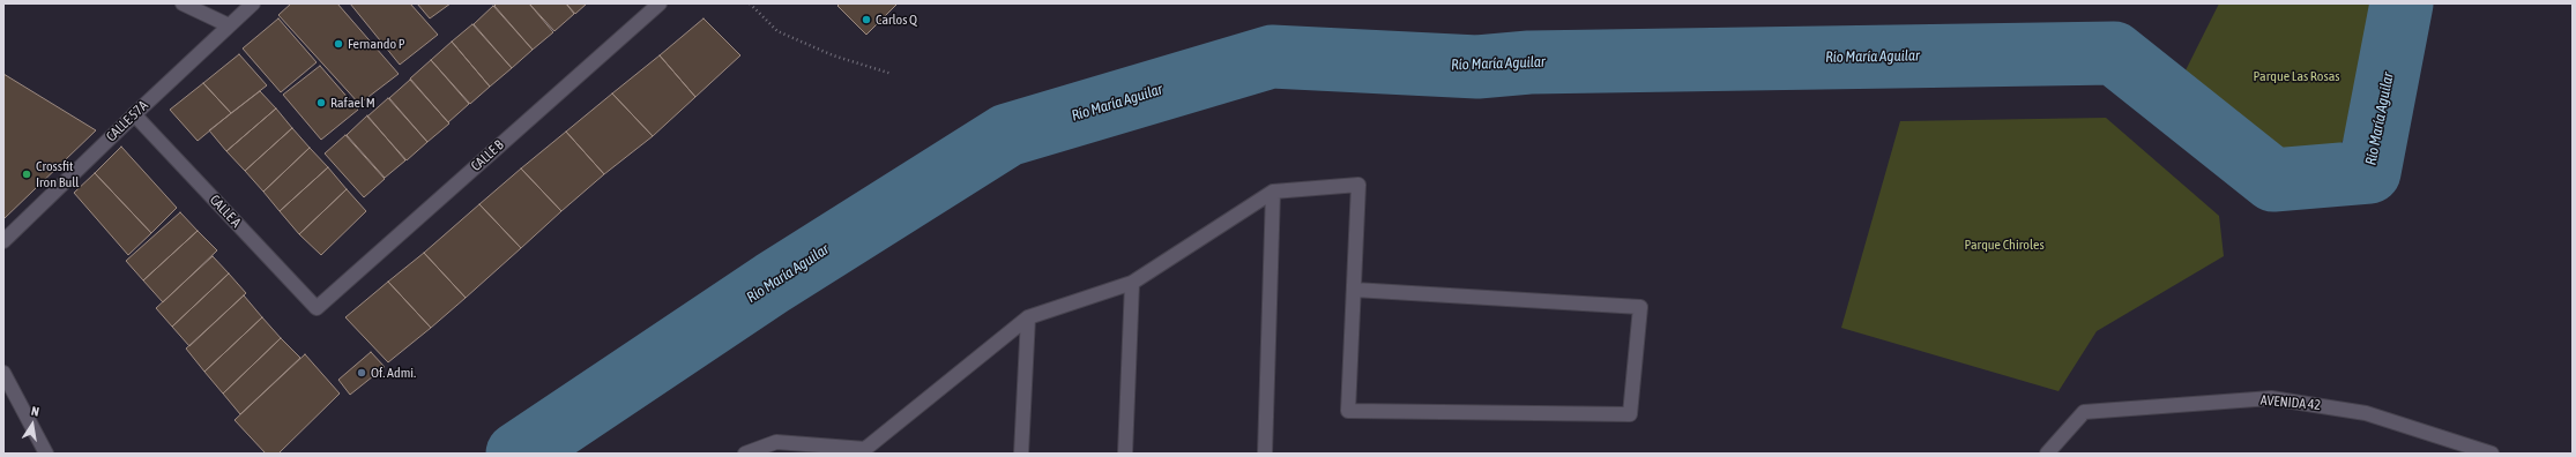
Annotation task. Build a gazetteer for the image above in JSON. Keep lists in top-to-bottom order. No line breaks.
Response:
{"streets":{"street":["CALLE 57A","CALLE B","CALLE A","AVENIDA 42"]},"crossings":[["CALLE 57A","CALLE A"],["CALLE B","CALLE A"]],"water":["Río María Aguilar"],"parks":["Parque Las Rosas","Parque Chiroles"],"places":["Carlos Q","Fernando P","Rafael M","Crossfit Iron Bull","Of. Admi."],"north":"top"}
